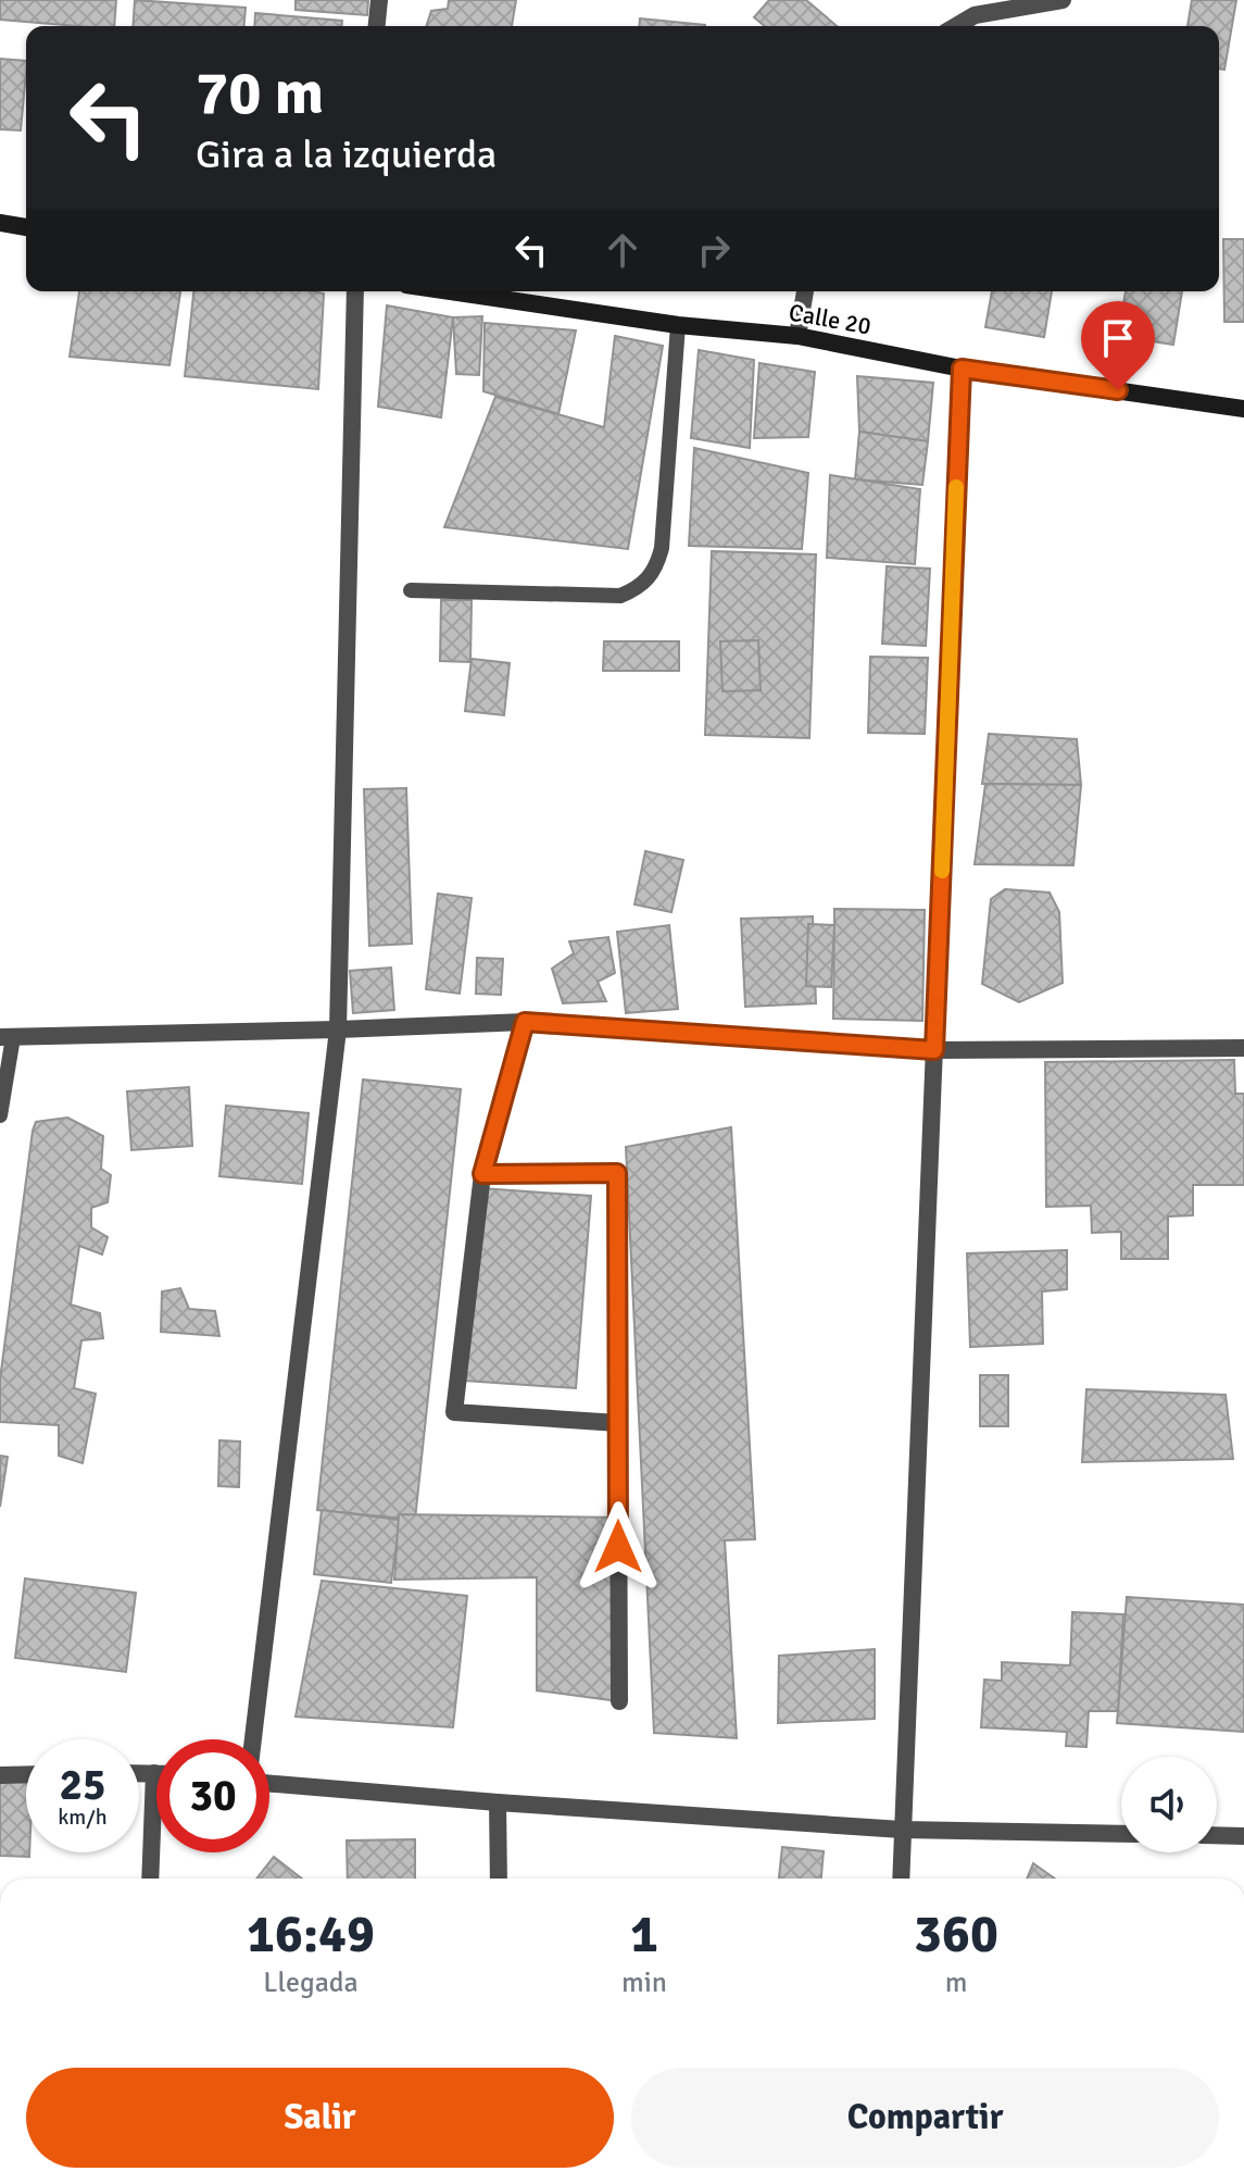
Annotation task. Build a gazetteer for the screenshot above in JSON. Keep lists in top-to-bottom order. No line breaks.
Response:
{"streets":{"main road":["Calle 20"]},"page":{"turn":["70 m","Gira a la izquierda"],"speed":"25 km/h","limit":"30","eta":["16:49","Llegada","1","min","360","m"],"buttons":["Salir","Compartir"]}}
